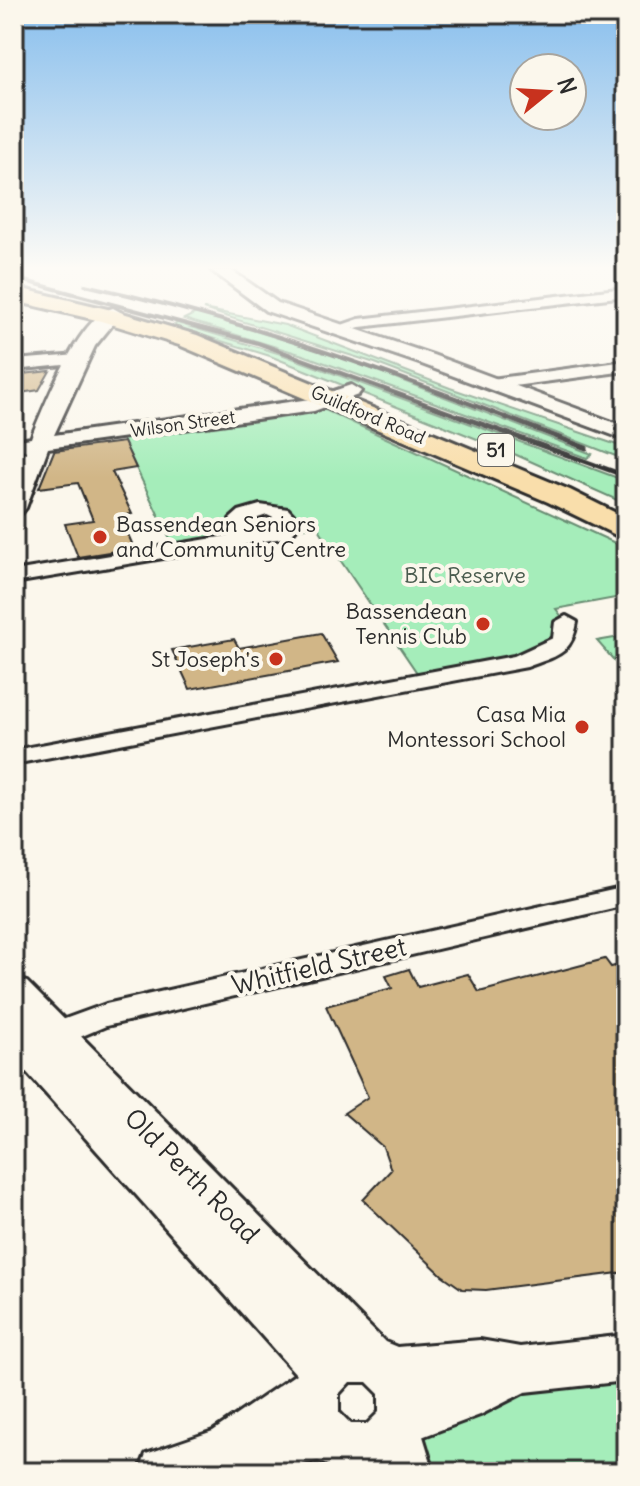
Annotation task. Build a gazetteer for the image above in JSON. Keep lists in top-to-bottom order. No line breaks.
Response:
{"streets":{"highway":["Guildford Road","51"],"street":["Wilson Street","Whitfield Street","Old Perth Road"]},"crossings":[["Guildford Road","Wilson Street"],["Whitfield Street","Old Perth Road"]],"parks":["BIC Reserve"],"places":["Bassendean Seniors and Community Centre","Bassendean Tennis Club","St Joseph's","Casa Mia Montessori School"],"north":"right"}
